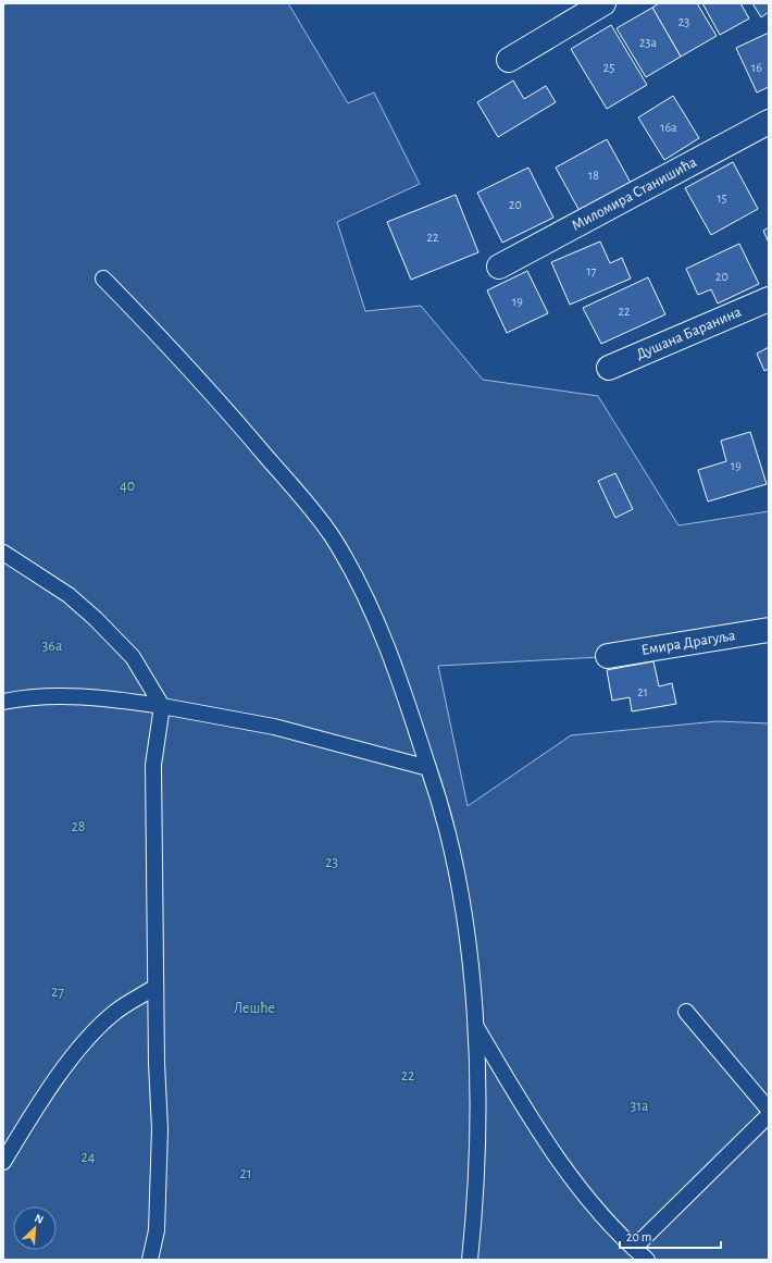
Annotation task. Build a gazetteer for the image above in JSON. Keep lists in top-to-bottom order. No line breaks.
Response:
{"streets":{"street":["Миломира Станишића","Душана Баранина","Емира Драгуља"]},"parks":["40","36a","28","23","27","Лешће","22","31a","24","21"],"house_numbers":["23","23a","25","16","16a","18","15","20","22","17","20","19","22","19","21"],"scale_bar":"20 m","north":"top right"}
